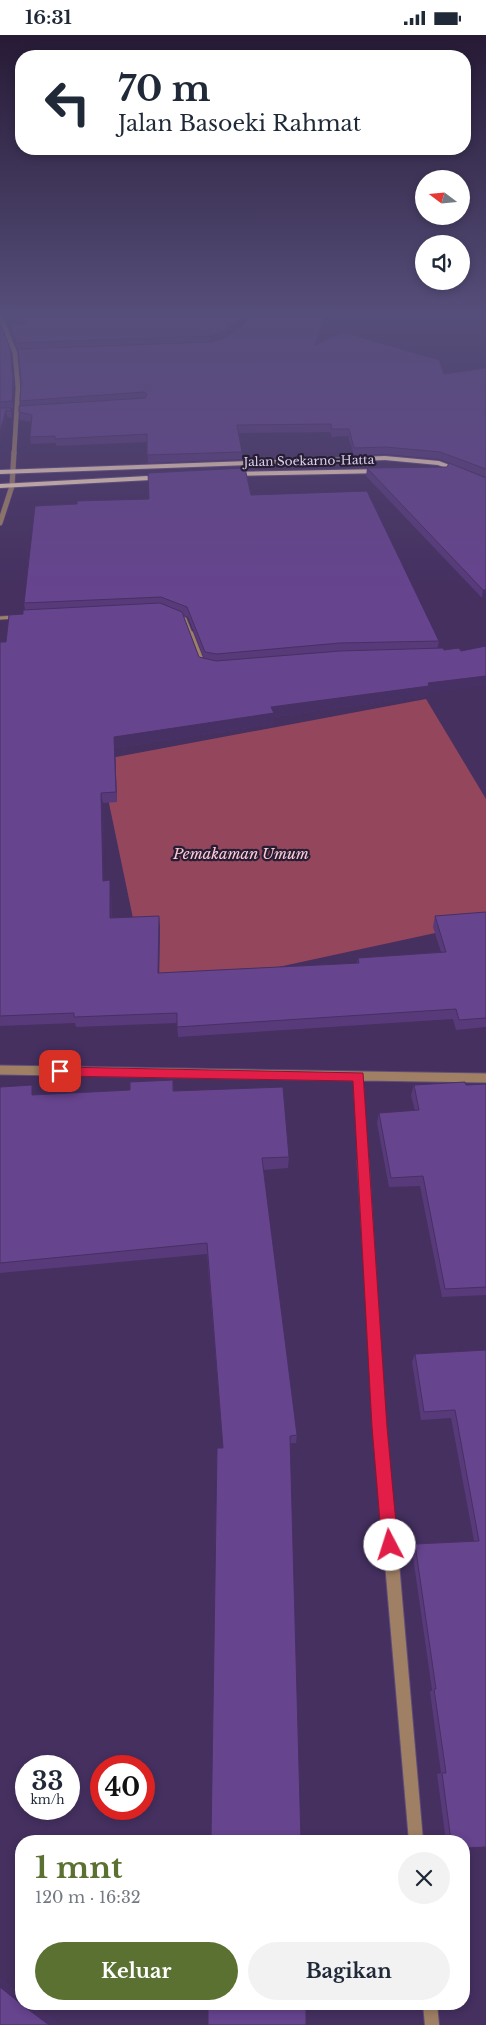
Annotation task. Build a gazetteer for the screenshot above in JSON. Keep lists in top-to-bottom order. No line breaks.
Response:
{"streets":{"highway":["Jalan Soekarno-Hatta"]},"parks":["Pemakaman Umum"],"north":"left","page":{"status":"16:31","turn":["70 m","Jalan Basoeki Rahmat"],"speed":"33 km/h","limit":"40","heading":["1 mnt","120 m · 16:32"],"buttons":["Keluar","Bagikan"]}}
